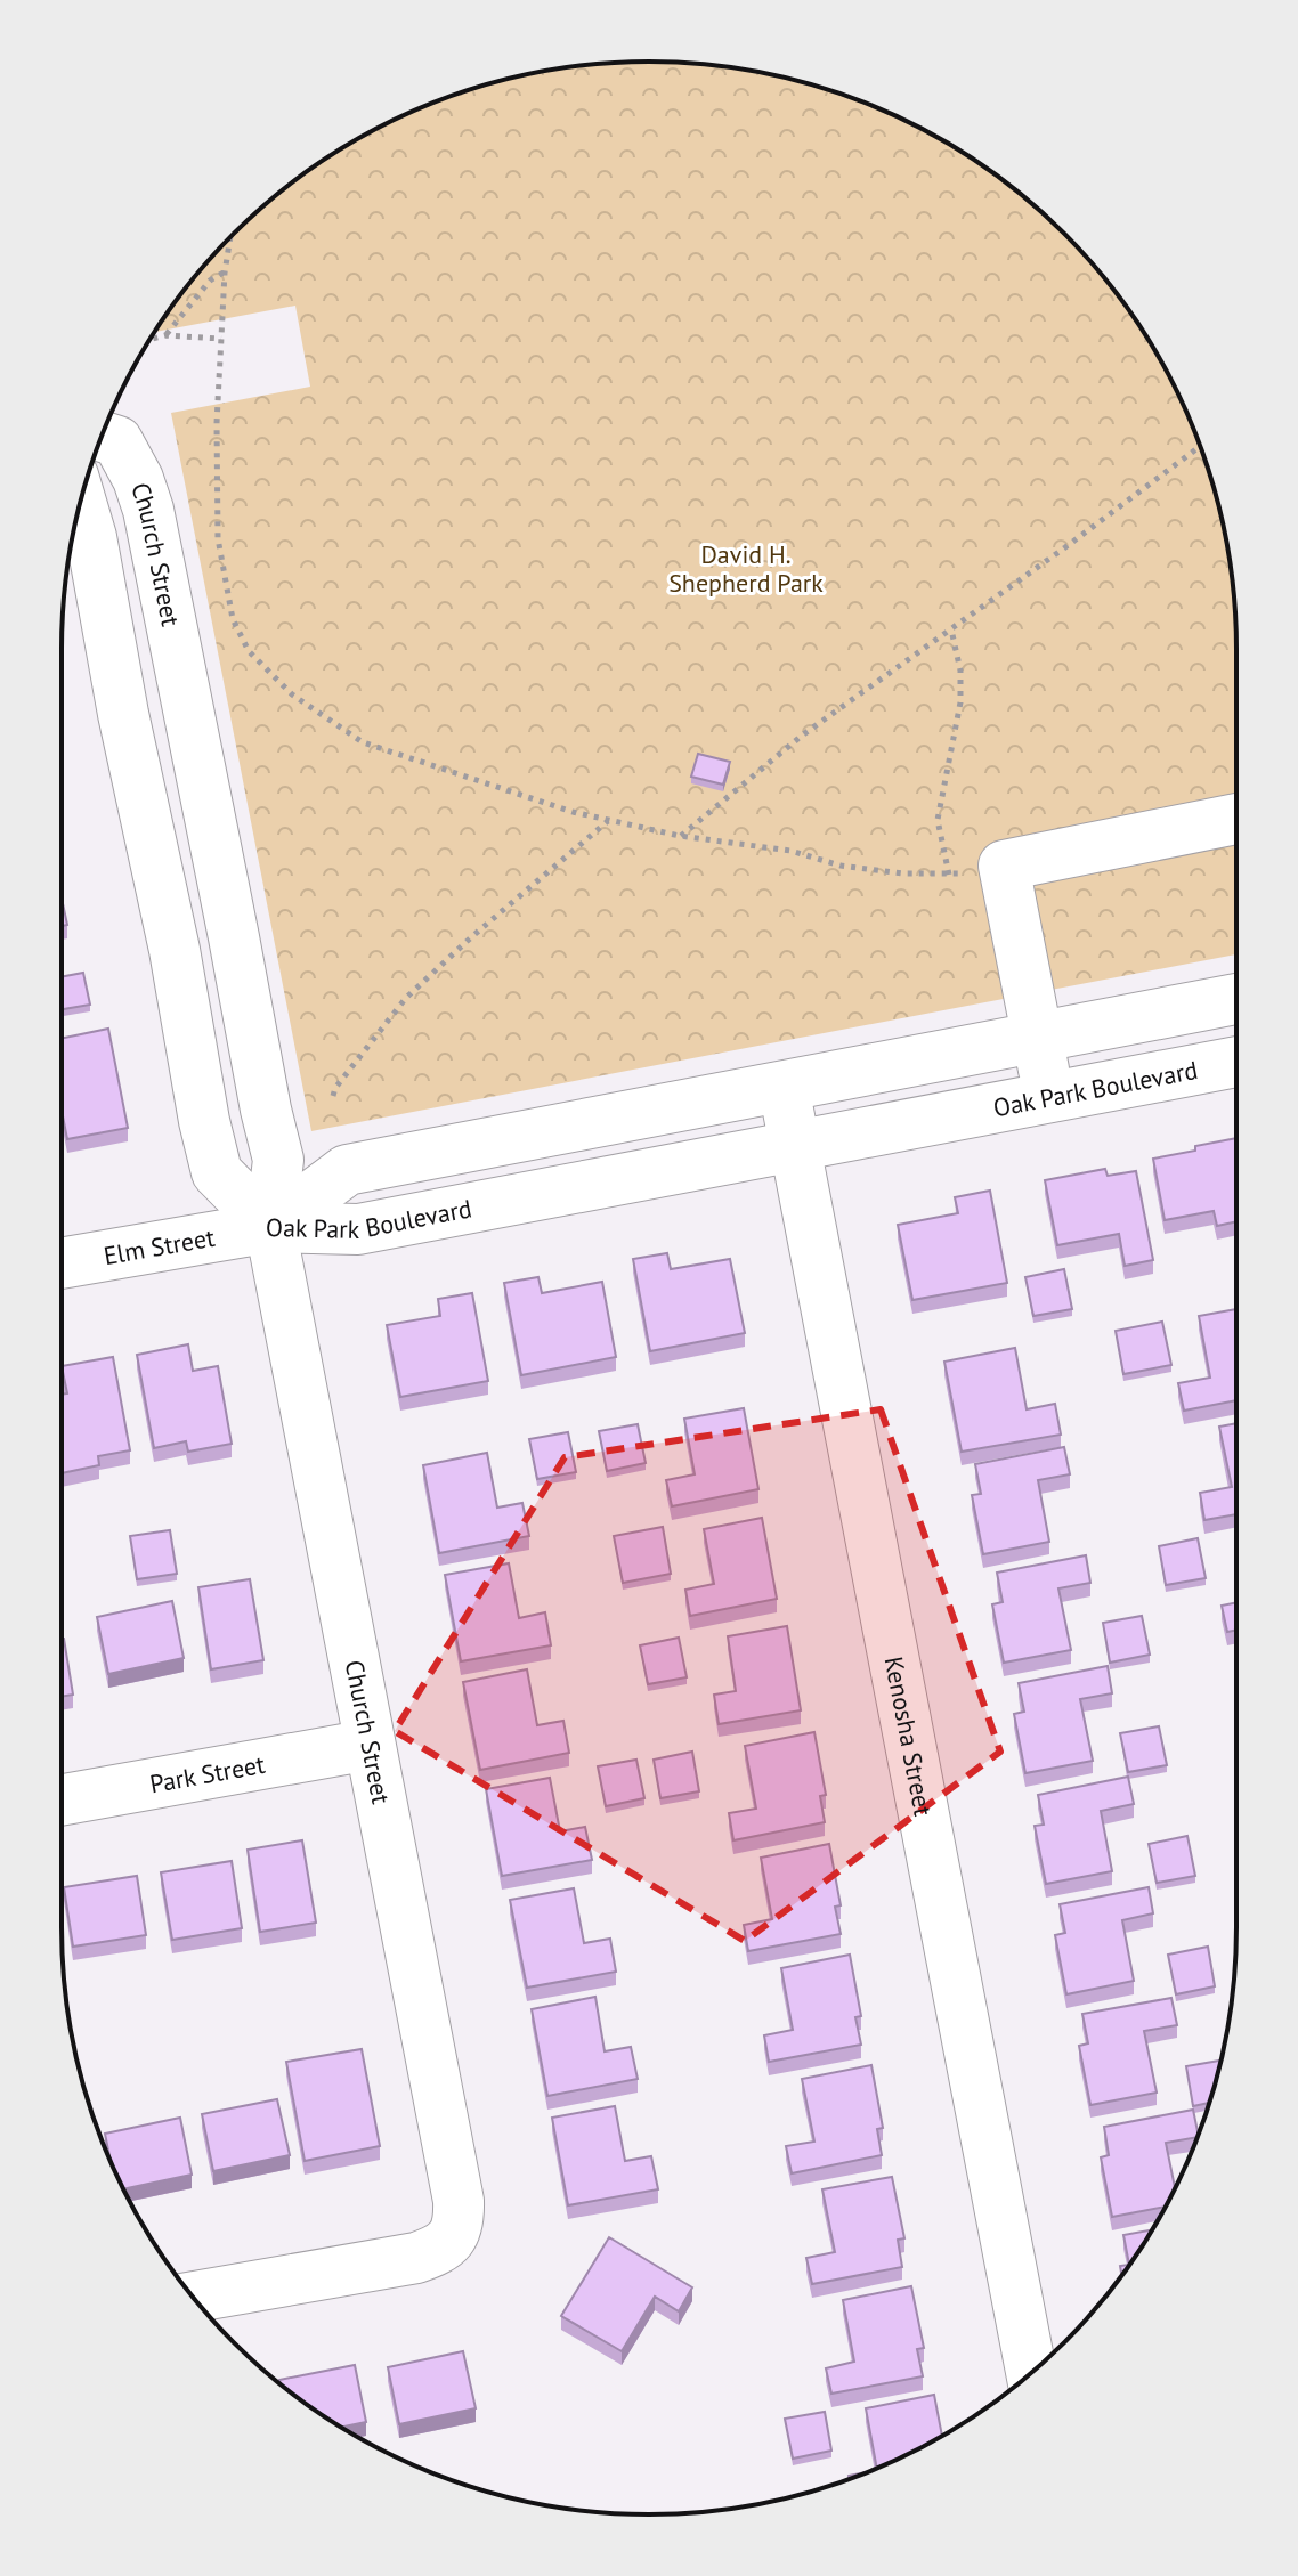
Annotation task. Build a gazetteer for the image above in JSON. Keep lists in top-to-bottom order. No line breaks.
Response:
{"streets":{"street":["Church Street","Oak Park Boulevard","Elm Street","Kenosha Street","Park Street"]},"crossings":[["Church Street","Oak Park Boulevard"],["Church Street","Elm Street"],["Church Street","Park Street"],["Oak Park Boulevard","Elm Street"],["Oak Park Boulevard","Kenosha Street"]],"parks":["David H. Shepherd Park"]}
